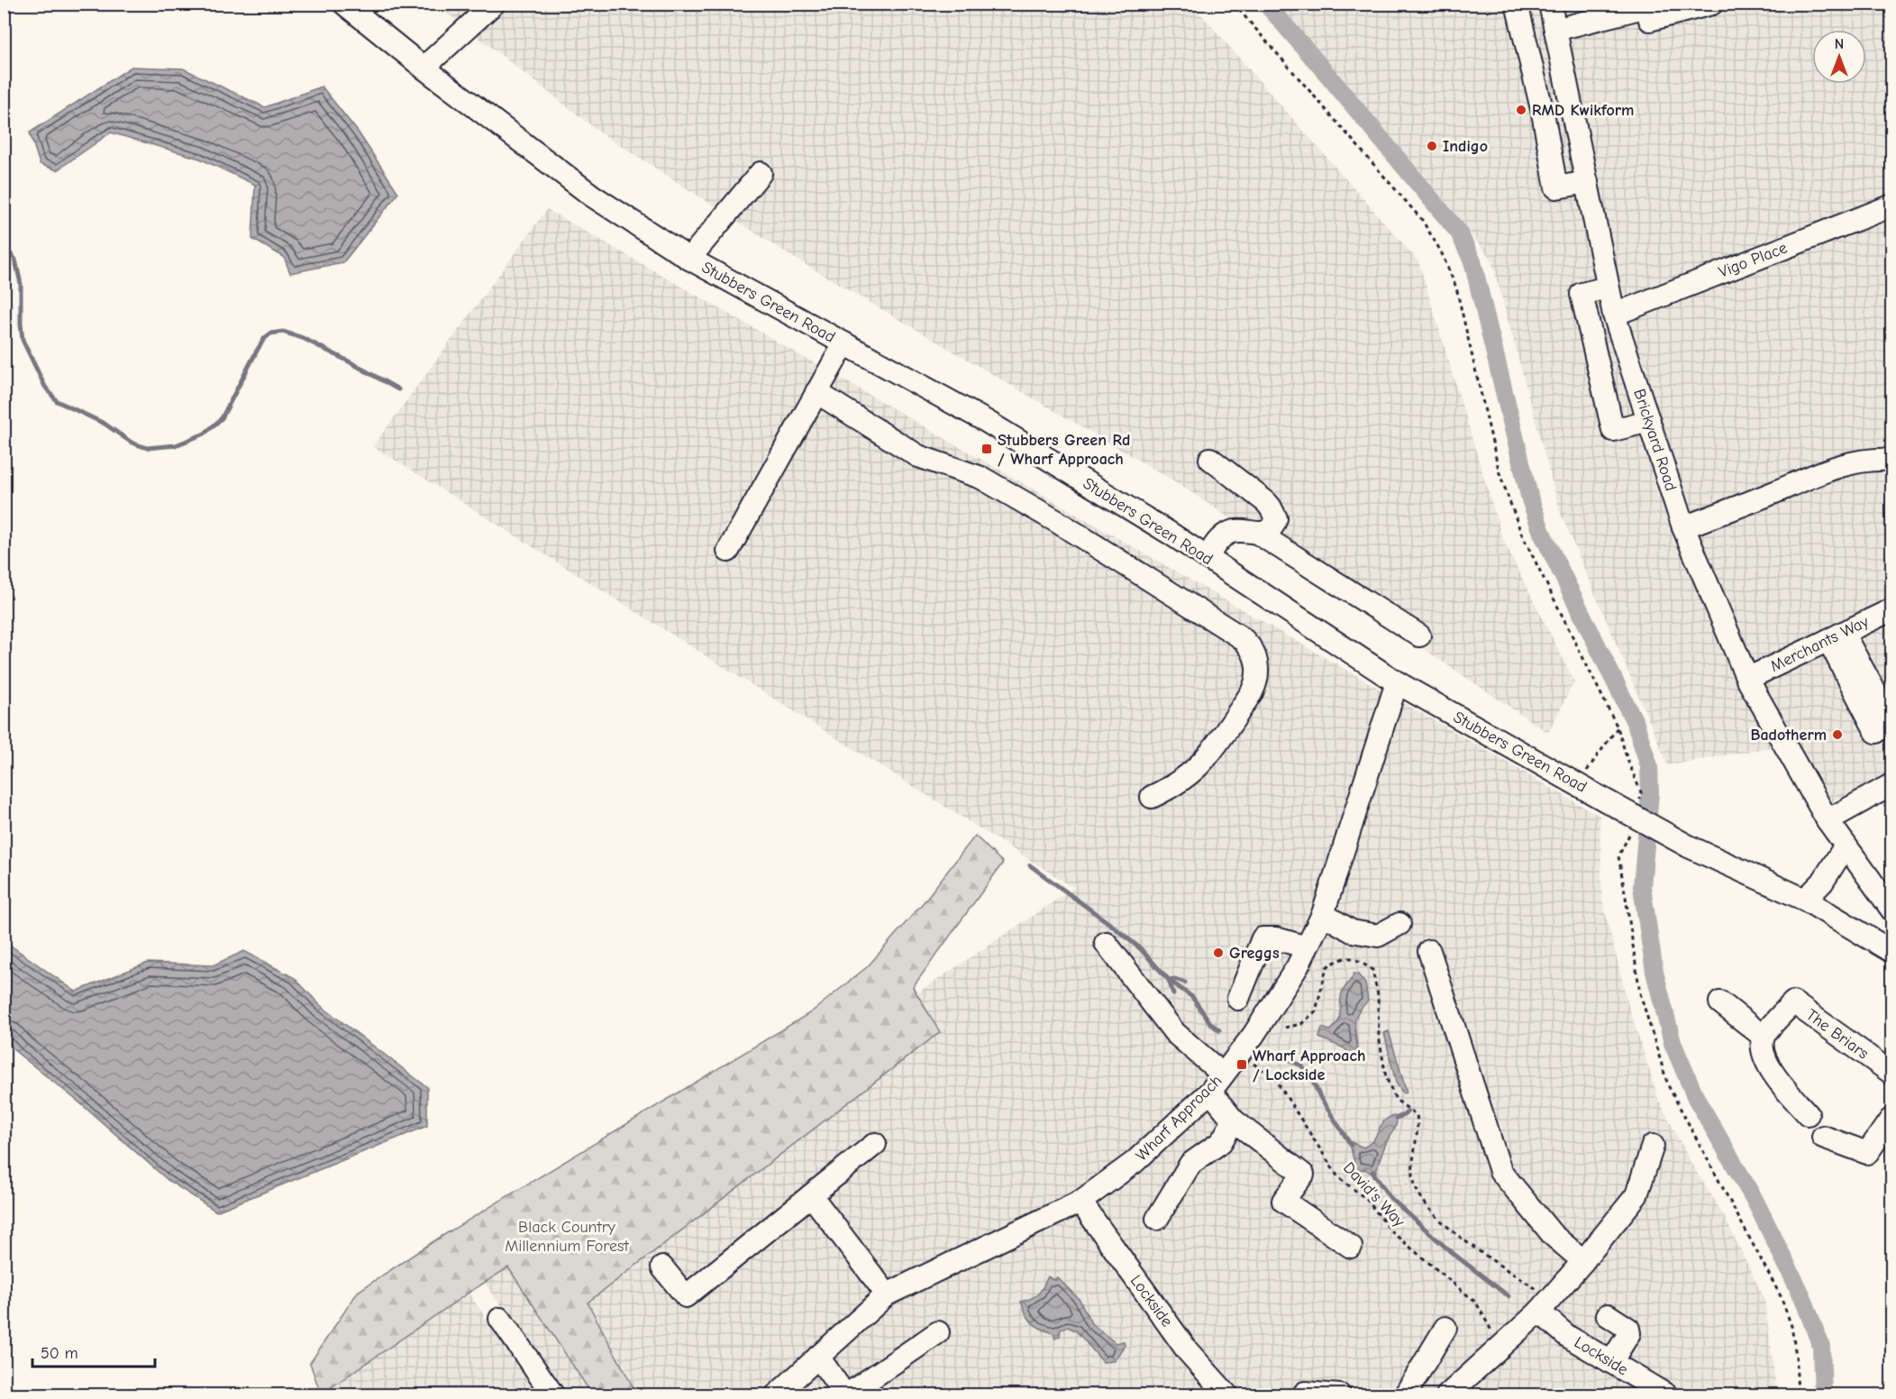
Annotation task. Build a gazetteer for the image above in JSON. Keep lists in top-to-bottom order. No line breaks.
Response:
{"streets":{"street":["Vigo Place","Stubbers Green Road","Brickyard Road","Merchants Way","The Briars","Wharf Approach","Lockside"],"path":["David's Way"]},"crossings":[["Vigo Place","Brickyard Road"],["Stubbers Green Road","Wharf Approach"],["Brickyard Road","Merchants Way"],["Wharf Approach","David's Way"],["Wharf Approach","Lockside"]],"parks":["Black Country Millennium Forest"],"places":{"other":["RMD Kwikform","Indigo","Badotherm","Greggs"],"transit":["Stubbers Green Rd / Wharf Approach","Wharf Approach / Lockside"]},"scale_bar":"50 m","north":"top"}
